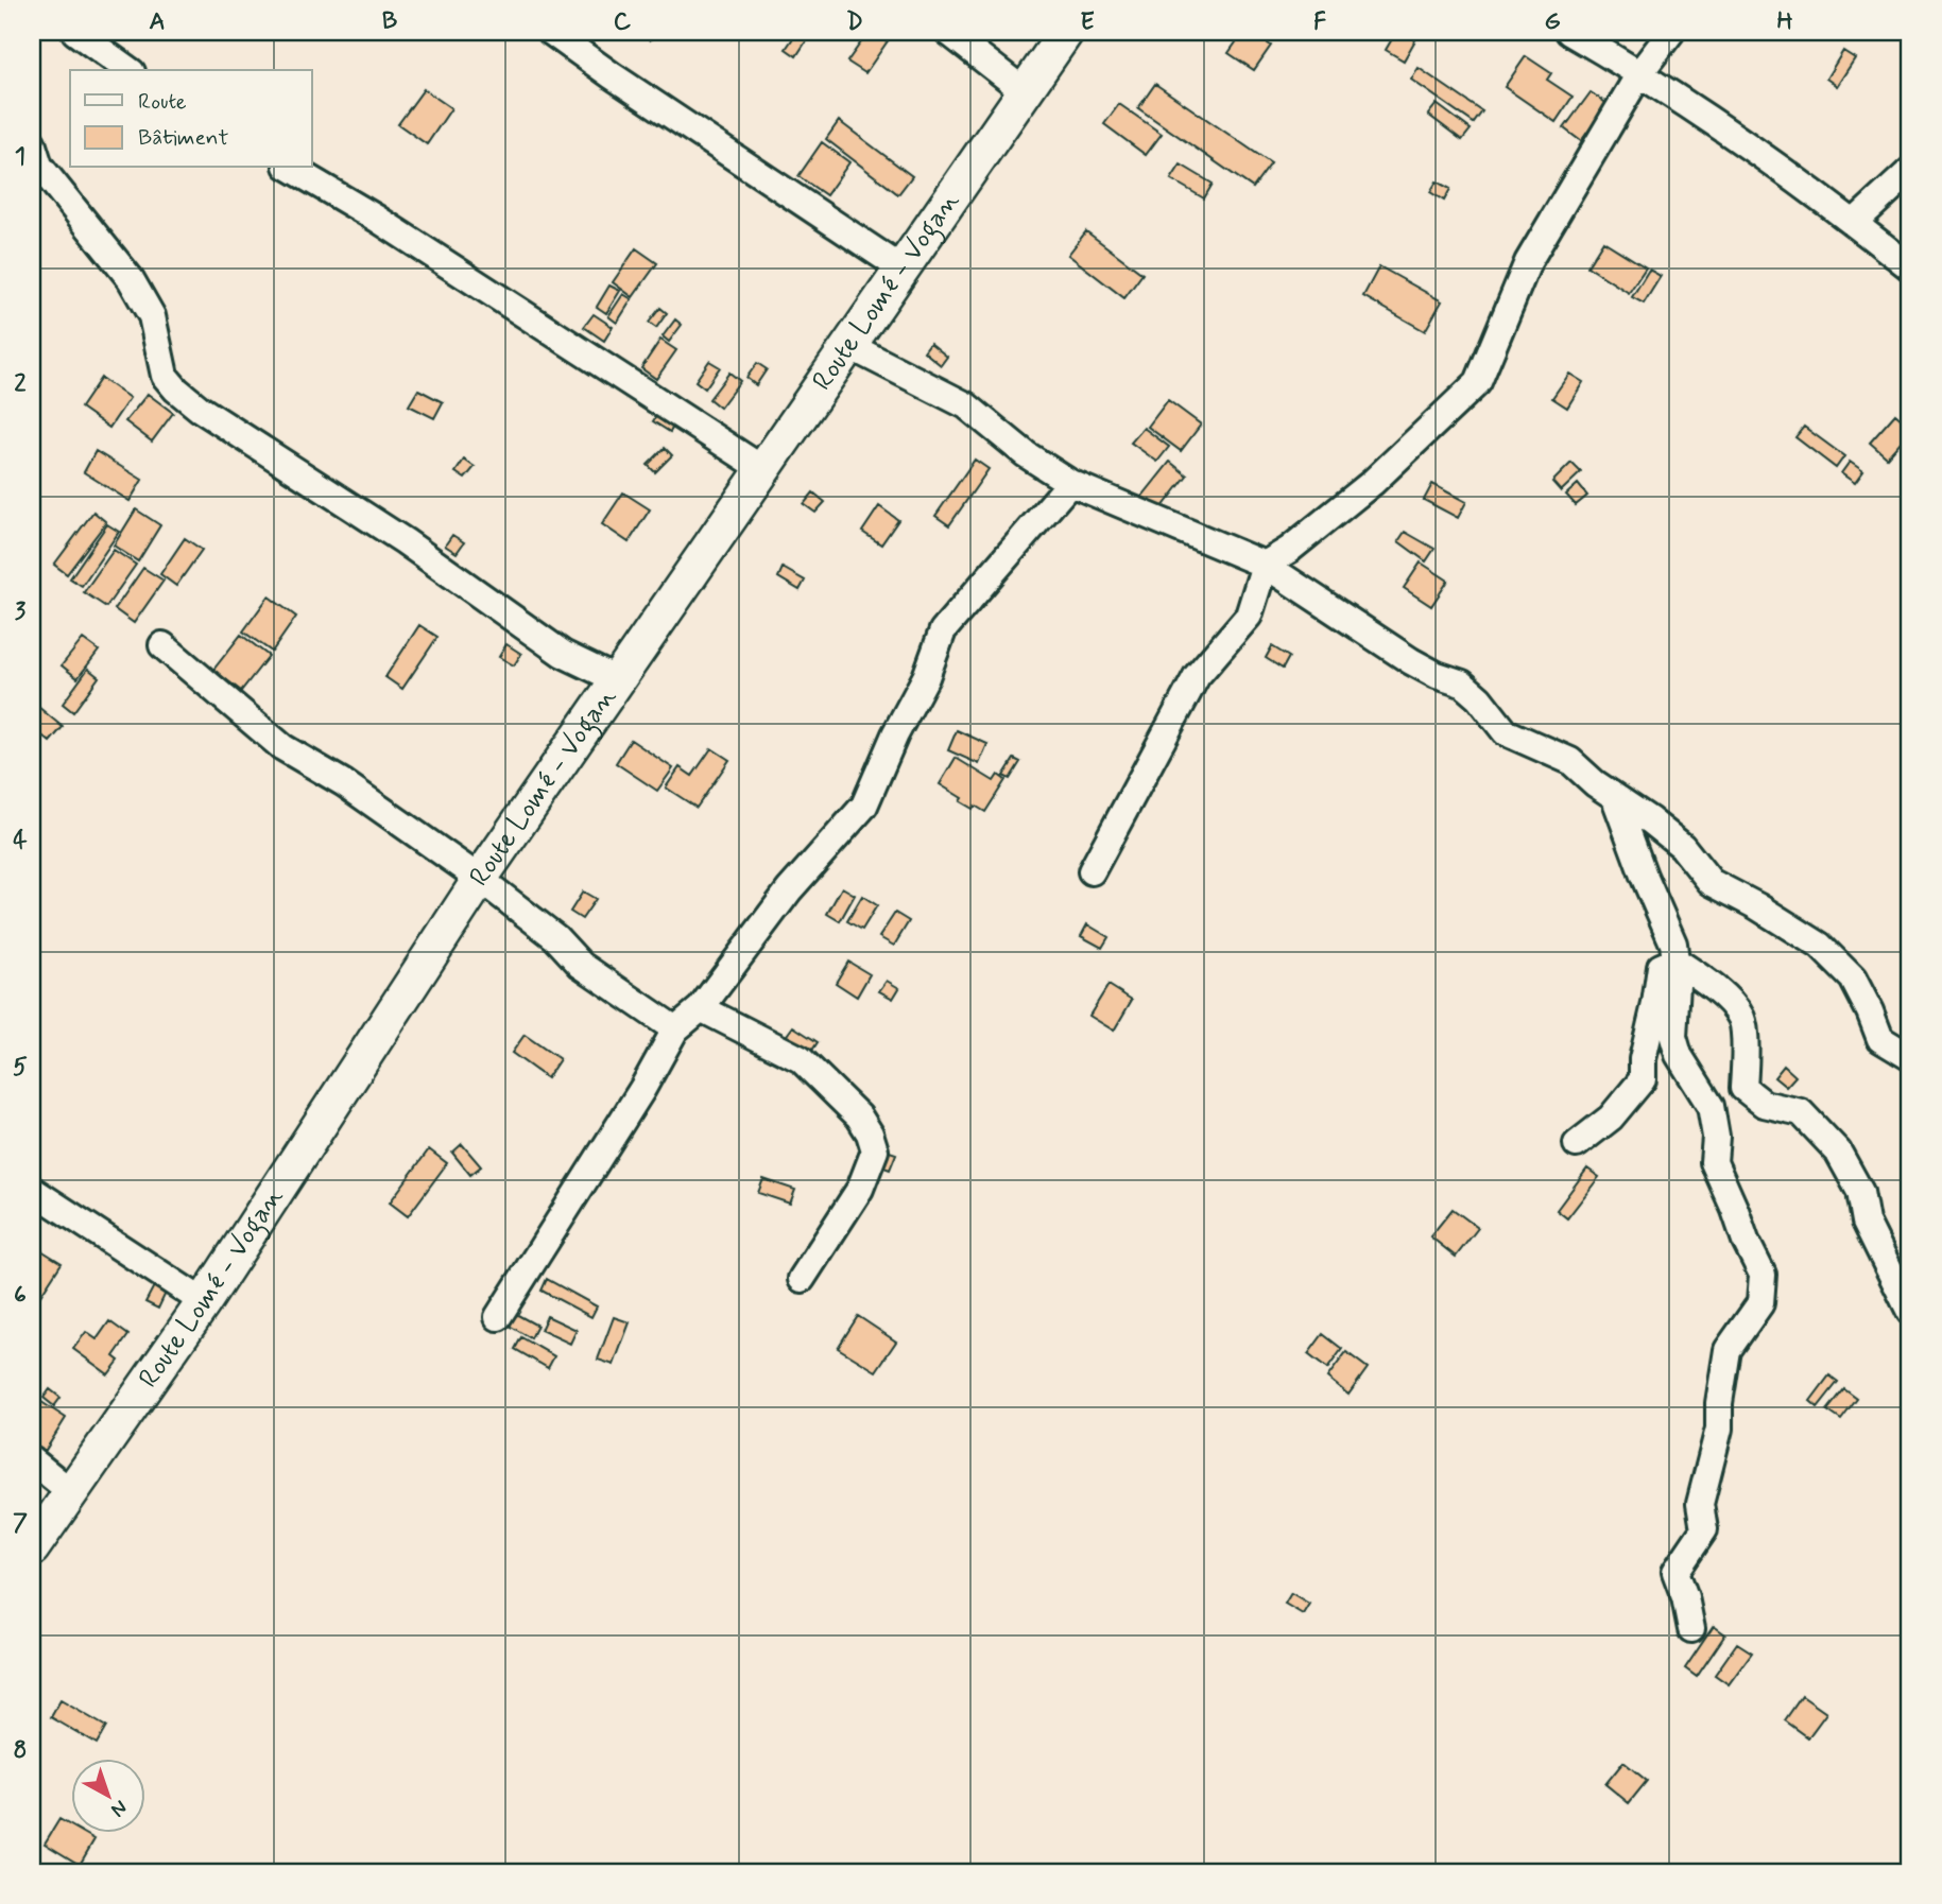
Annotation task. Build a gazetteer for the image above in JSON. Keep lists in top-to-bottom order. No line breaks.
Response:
{"streets":{"main road":["Route Lomé - Vogan"]},"legend":["Route","Bâtiment"],"north":"bottom right","grid":{"columns":["A","B","C","D","E","F","G","H"],"rows":["1","2","3","4","5","6","7","8"]}}
